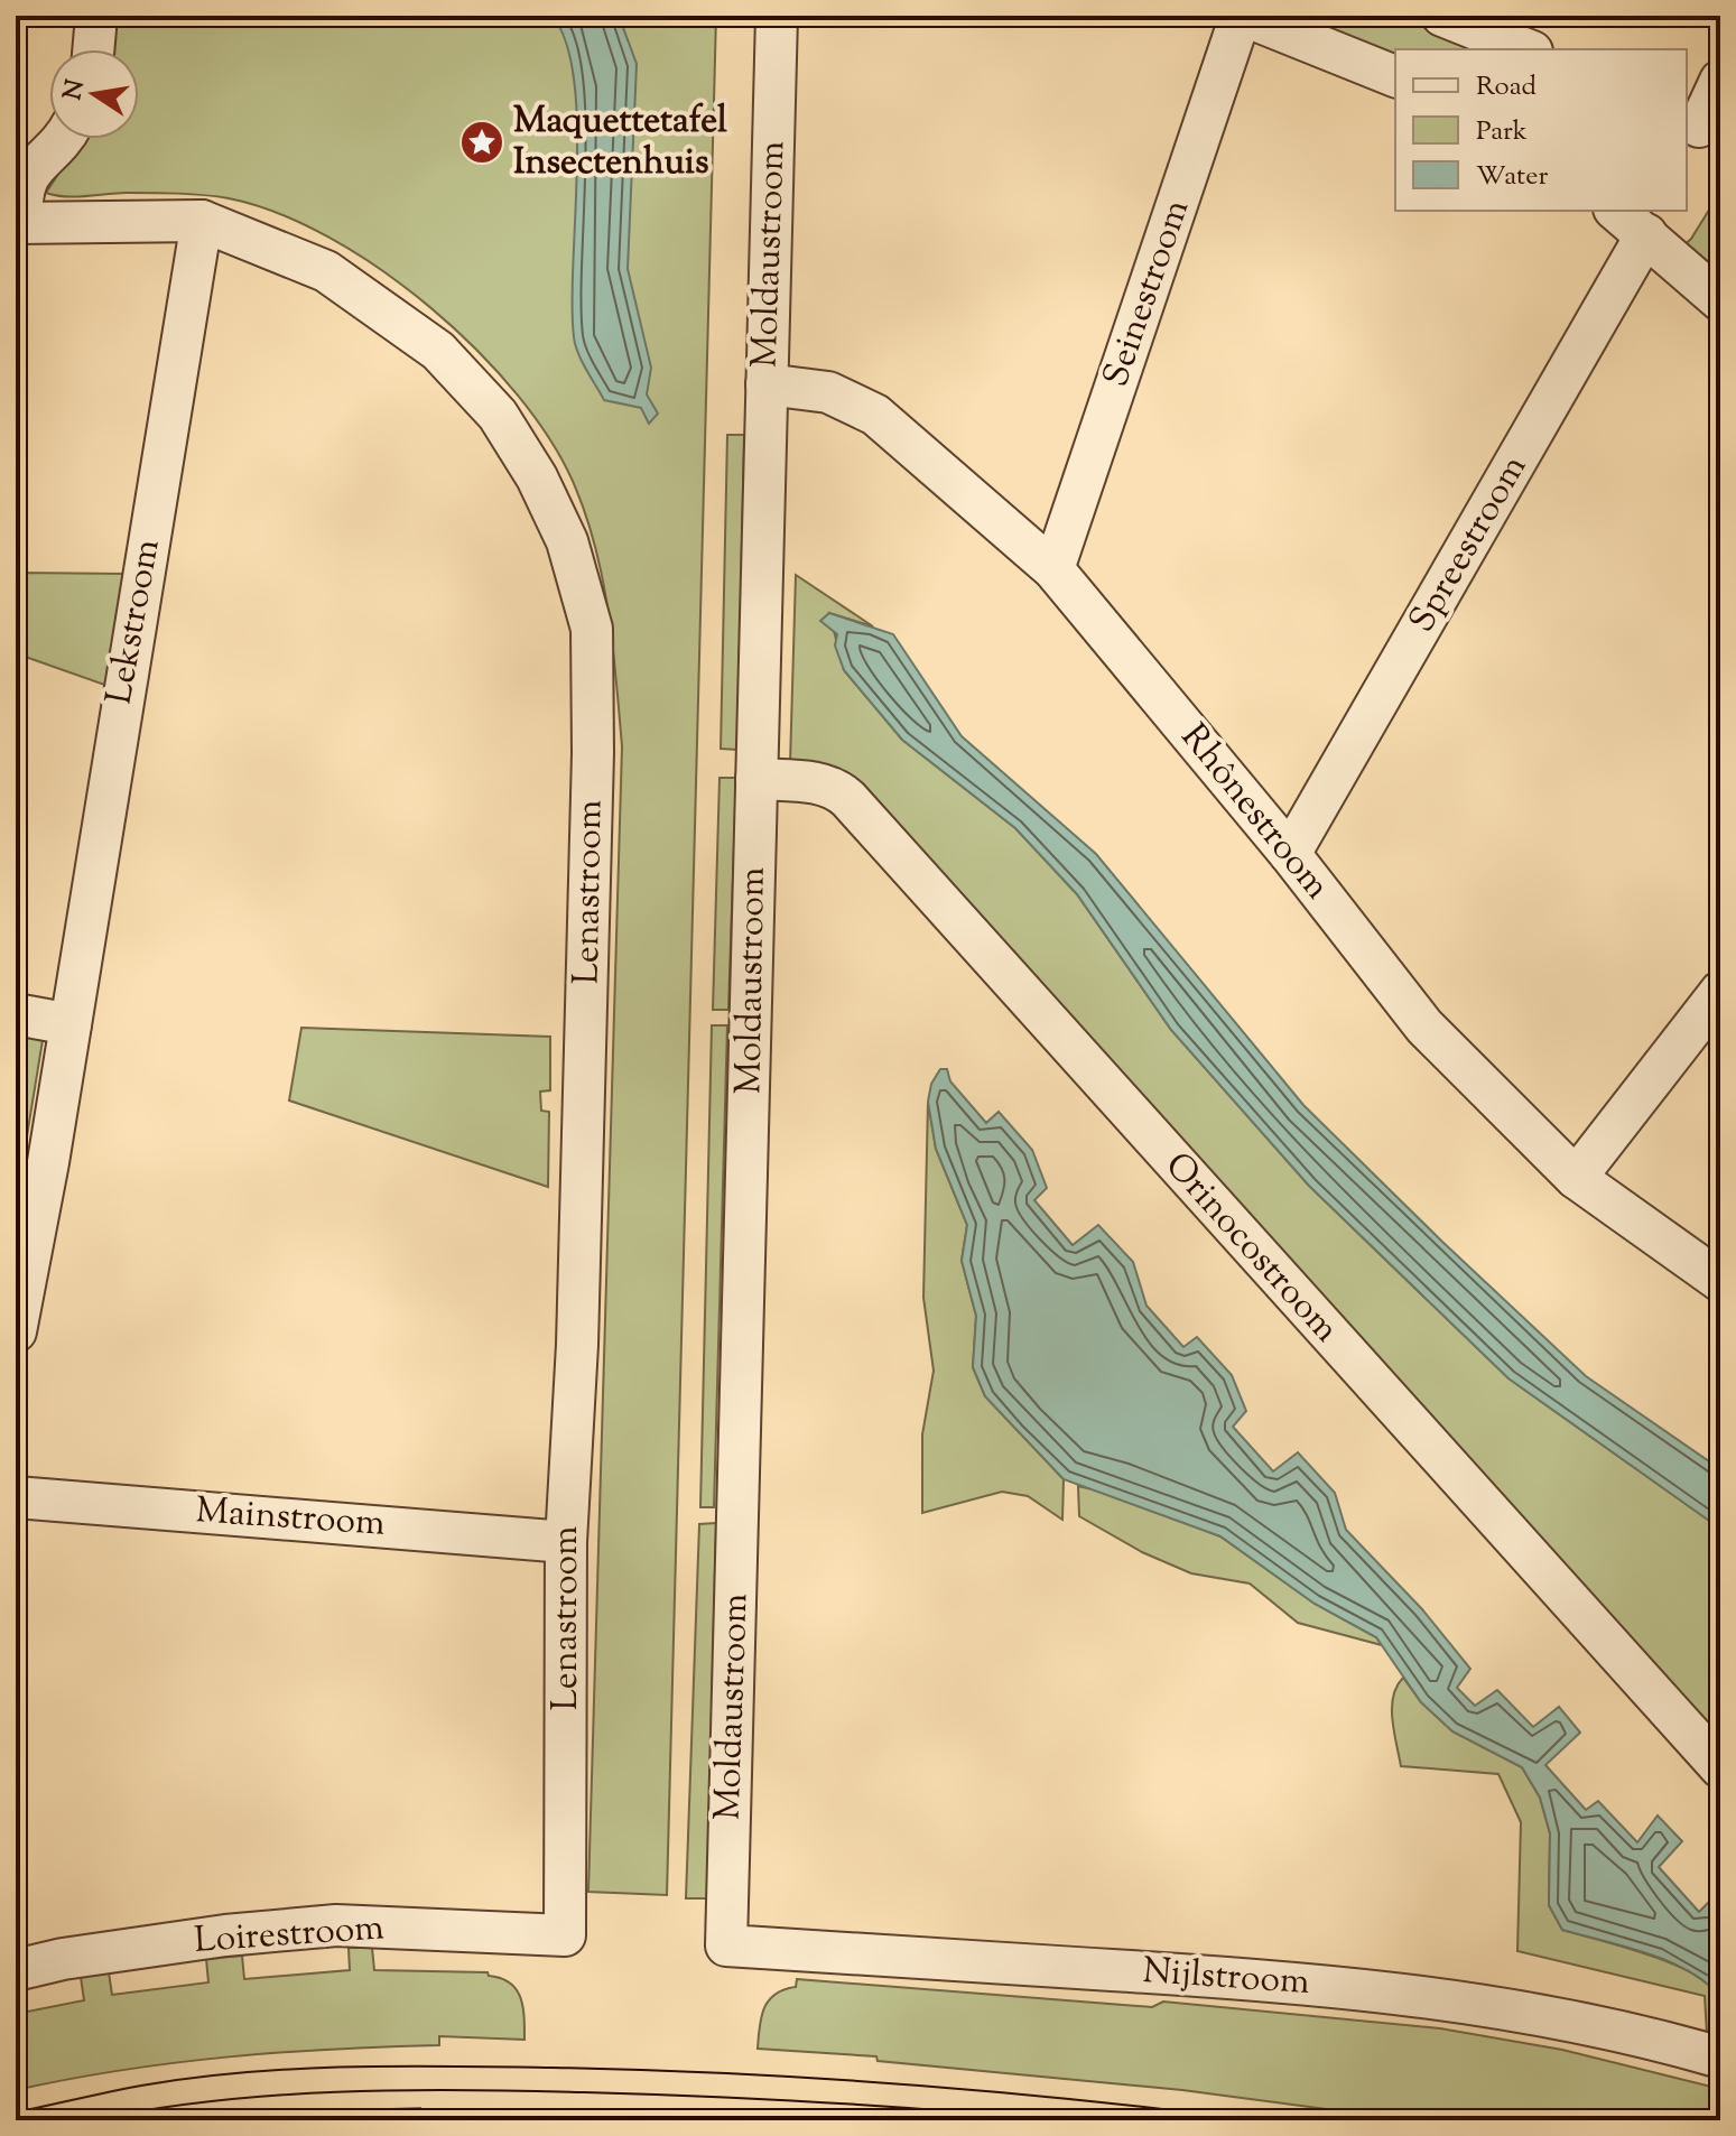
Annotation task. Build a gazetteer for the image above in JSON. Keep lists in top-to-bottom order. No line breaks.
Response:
{"streets":{"street":["Moldaustroom","Seinestroom","Spreestroom","Lekstroom","Rhônestroom","Lenastroom","Orinocostroom","Mainstroom","Loirestroom","Nijlstroom"]},"crossings":[["Moldaustroom","Rhônestroom"],["Moldaustroom","Orinocostroom"],["Moldaustroom","Nijlstroom"],["Seinestroom","Rhônestroom"],["Spreestroom","Rhônestroom"],["Lekstroom","Lenastroom"],["Lenastroom","Mainstroom"],["Lenastroom","Loirestroom"]],"places":{"place":["Maquettetafel Insectenhuis"]},"legend":["Road","Park","Water"],"north":"left"}
